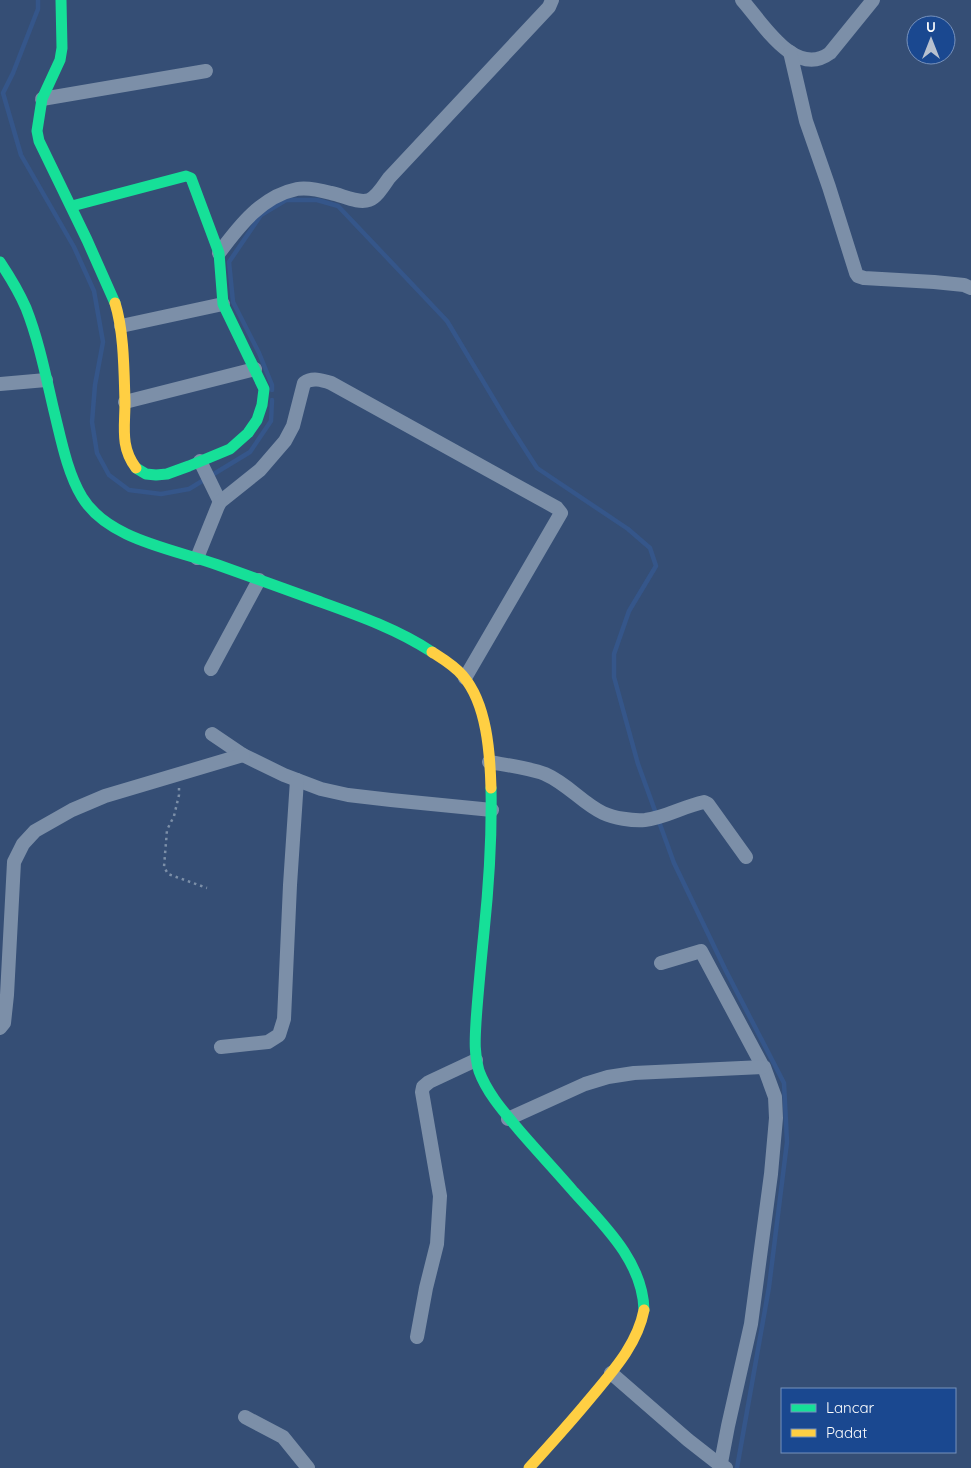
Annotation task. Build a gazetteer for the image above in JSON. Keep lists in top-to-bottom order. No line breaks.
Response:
{"legend":["Lancar","Padat"],"north":"top"}
